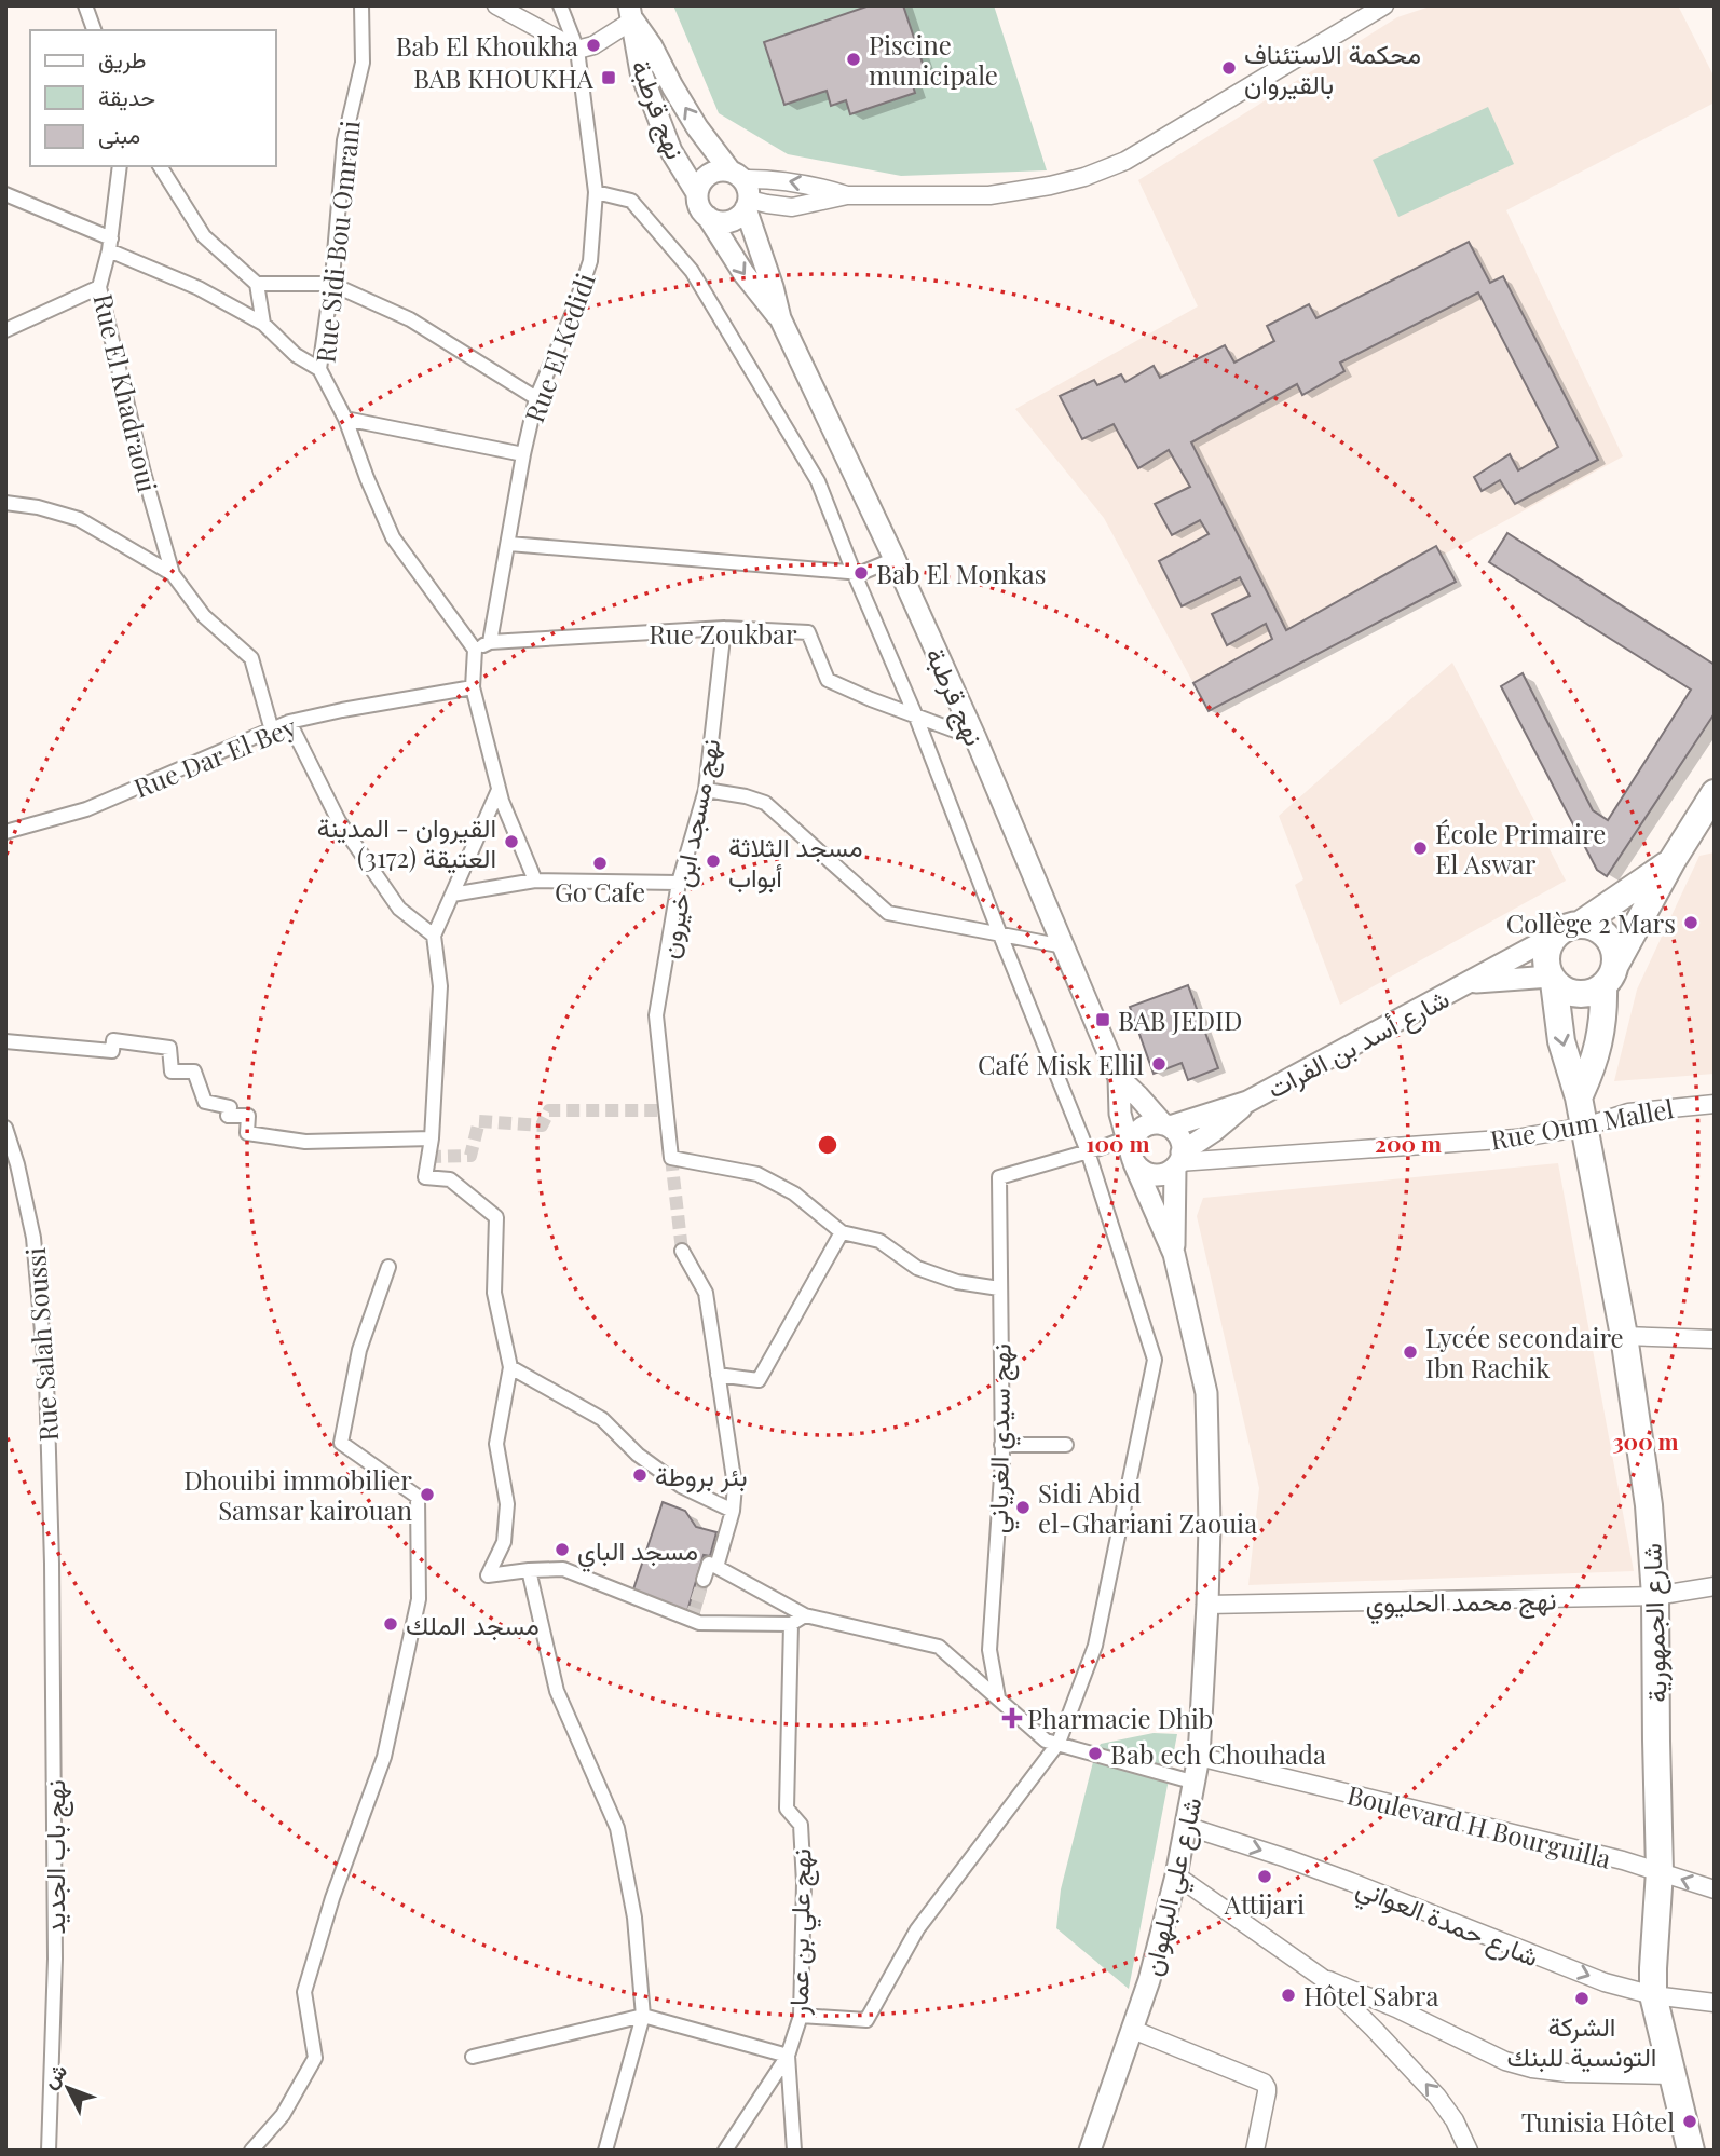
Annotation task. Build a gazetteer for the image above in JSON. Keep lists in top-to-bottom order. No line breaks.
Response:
{"streets":{"main road":["شارع الجمهورية"],"street":["نهج قرطبة","Rue Sidi Bou Omrani","Rue El Kedidi","Rue El Khadraoui","Rue Zoukbar","Rue Dar El Bey","نهج مسجد ابن خيرون","شارع أسد بن الفرات","Rue Oum Mallel","Rue Salah Soussi","نهج سيدي الغرياني","نهج محمد الحليوي","Boulevard H Bourguilla","نهج باب الجديد","شارع علي البلهوان","شارع حمدة العواني","نهج علي بن عمار"]},"crossings":[["نهج قرطبة","Rue Zoukbar"],["Rue Sidi Bou Omrani","Rue Zoukbar"],["Rue El Kedidi","Rue Zoukbar"],["Rue Zoukbar","نهج مسجد ابن خيرون"],["شارع أسد بن الفرات","شارع الجمهورية"],["Rue Oum Mallel","شارع الجمهورية"],["Rue Salah Soussi","نهج باب الجديد"],["نهج محمد الحليوي","شارع الجمهورية"],["نهج محمد الحليوي","شارع علي البلهوان"],["شارع الجمهورية","Boulevard H Bourguilla"],["شارع الجمهورية","شارع حمدة العواني"],["Boulevard H Bourguilla","شارع علي البلهوان"],["شارع علي البلهوان","شارع حمدة العواني"]],"places":{"other":["Bab El Khoukha","Piscine municipale","محكمة الاستئناف بالقيروان","Bab El Monkas","القيروان - المدينة العتيقة (3172)","École Primaire El Aswar","مسجد الثلاثة أبواب","Go Cafe","Collège 2 Mars","Café Misk Ellil","Lycée secondaire Ibn Rachik","بئر بروطة","Dhouibi immobilier Samsar kairouan","Sidi Abid el-Ghariani Zaouia","مسجد الباي","مسجد الملك","Bab ech Chouhada","Attijari","Hôtel Sabra","الشركة التونسية للبنك","Tunisia Hôtel"],"transit":["BAB KHOUKHA","BAB JEDID"],"health":["Pharmacie Dhib"]},"legend":["طريق","حديقة","مبنى"],"north":"top left","rings":["100 m","200 m","300 m"]}
